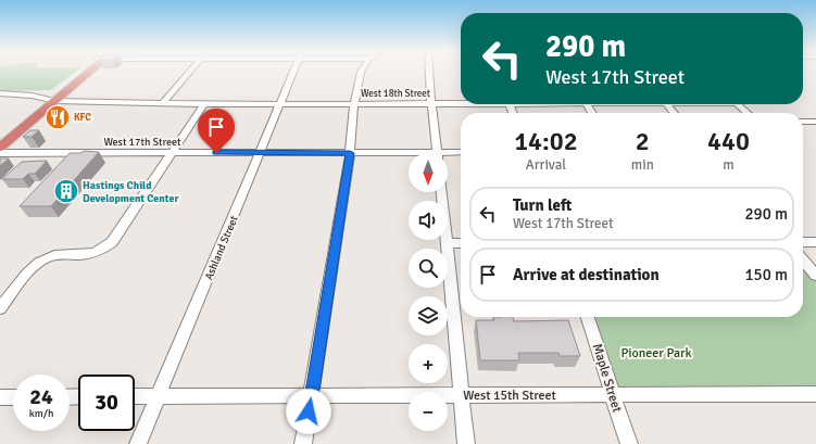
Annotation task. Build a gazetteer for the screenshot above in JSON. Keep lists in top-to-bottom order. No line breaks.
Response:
{"streets":{"street":["West 18th Street","West 17th Street","Ashland Street","Maple Street","West 15th Street"]},"crossings":[["West 18th Street","Ashland Street"],["West 17th Street","Ashland Street"],["Ashland Street","West 15th Street"],["Maple Street","West 15th Street"]],"parks":["Pioneer Park"],"places":{"restaurant":["KFC"],"building":["Hastings Child Development Center"]},"north":"bottom","page":{"turn":["290 m","West 17th Street"],"eta":["14:02","Arrival","2","min","440","m"],"map_buttons":["+","−"],"list":[{"name":"Turn left","note":"West 17th Street","value":"290 m"},{"name":"Arrive at destination","value":"150 m"}],"speed":"24 km/h","limit":"30"}}
